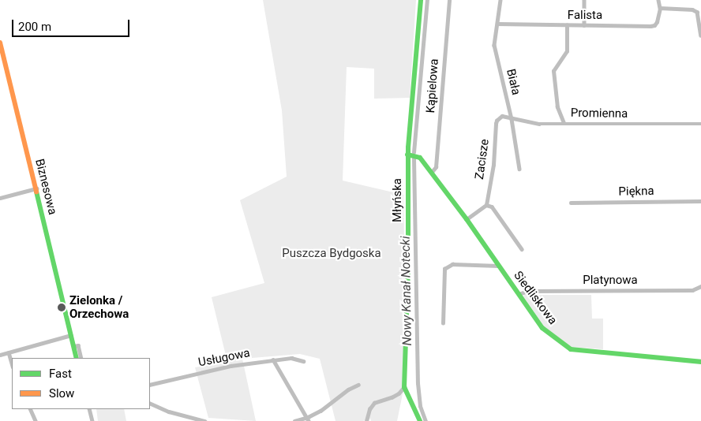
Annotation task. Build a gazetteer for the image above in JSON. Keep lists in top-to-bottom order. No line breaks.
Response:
{"streets":{"street":["Falista","Biała","Kąpielowa","Promienna","Zacisze","Biznesowa","Piękna","Młyńska","Platynowa","Siedliskowa","Usługowa"]},"crossings":[["Falista","Biała"],["Biała","Promienna"],["Kąpielowa","Siedliskowa"],["Promienna","Zacisze"],["Młyńska","Siedliskowa"],["Platynowa","Siedliskowa"]],"water":["Nowy Kanał Notecki"],"parks":["Puszcza Bydgoska"],"places":["Zielonka / Orzechowa"],"legend":["Fast","Slow"],"scale_bar":"200 m"}
